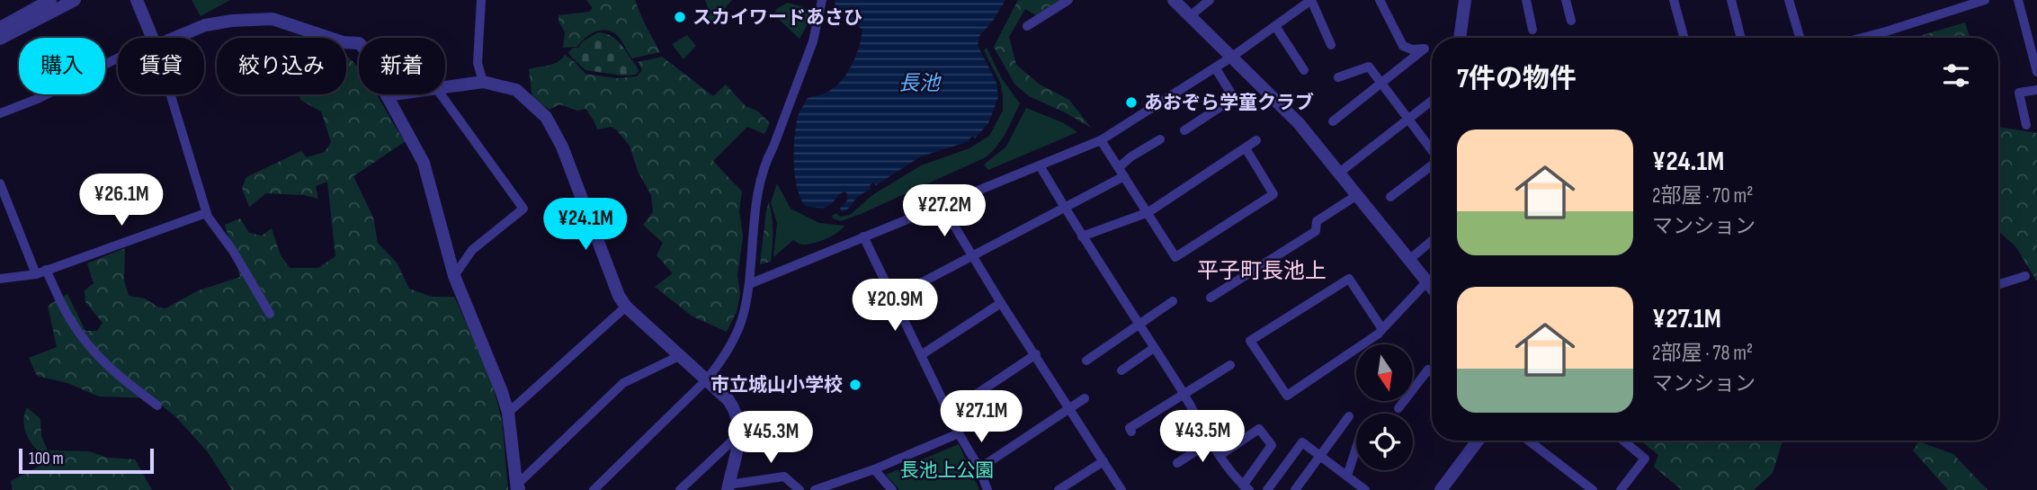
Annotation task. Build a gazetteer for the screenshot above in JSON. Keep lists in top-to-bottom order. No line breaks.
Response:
{"districts":["平子町長池上"],"water":["長池"],"parks":["長池上公園"],"places":["スカイワードあさひ","あおぞら学童クラブ","市立城山小学校"],"scale_bar":"100 m","north":"bottom","page":{"chip":["購入","賃貸","絞り込み","新着"],"heading":"7件の物件","list":[{"name":"¥24.1M","note":"2部屋 · 70 m² · マンション"},{"name":"¥27.1M","note":"2部屋 · 78 m² · マンション"}],"price":["¥26.1M","¥27.2M","¥24.1M","¥20.9M","¥27.1M","¥43.5M","¥45.3M"],"scale":"100 m"}}
